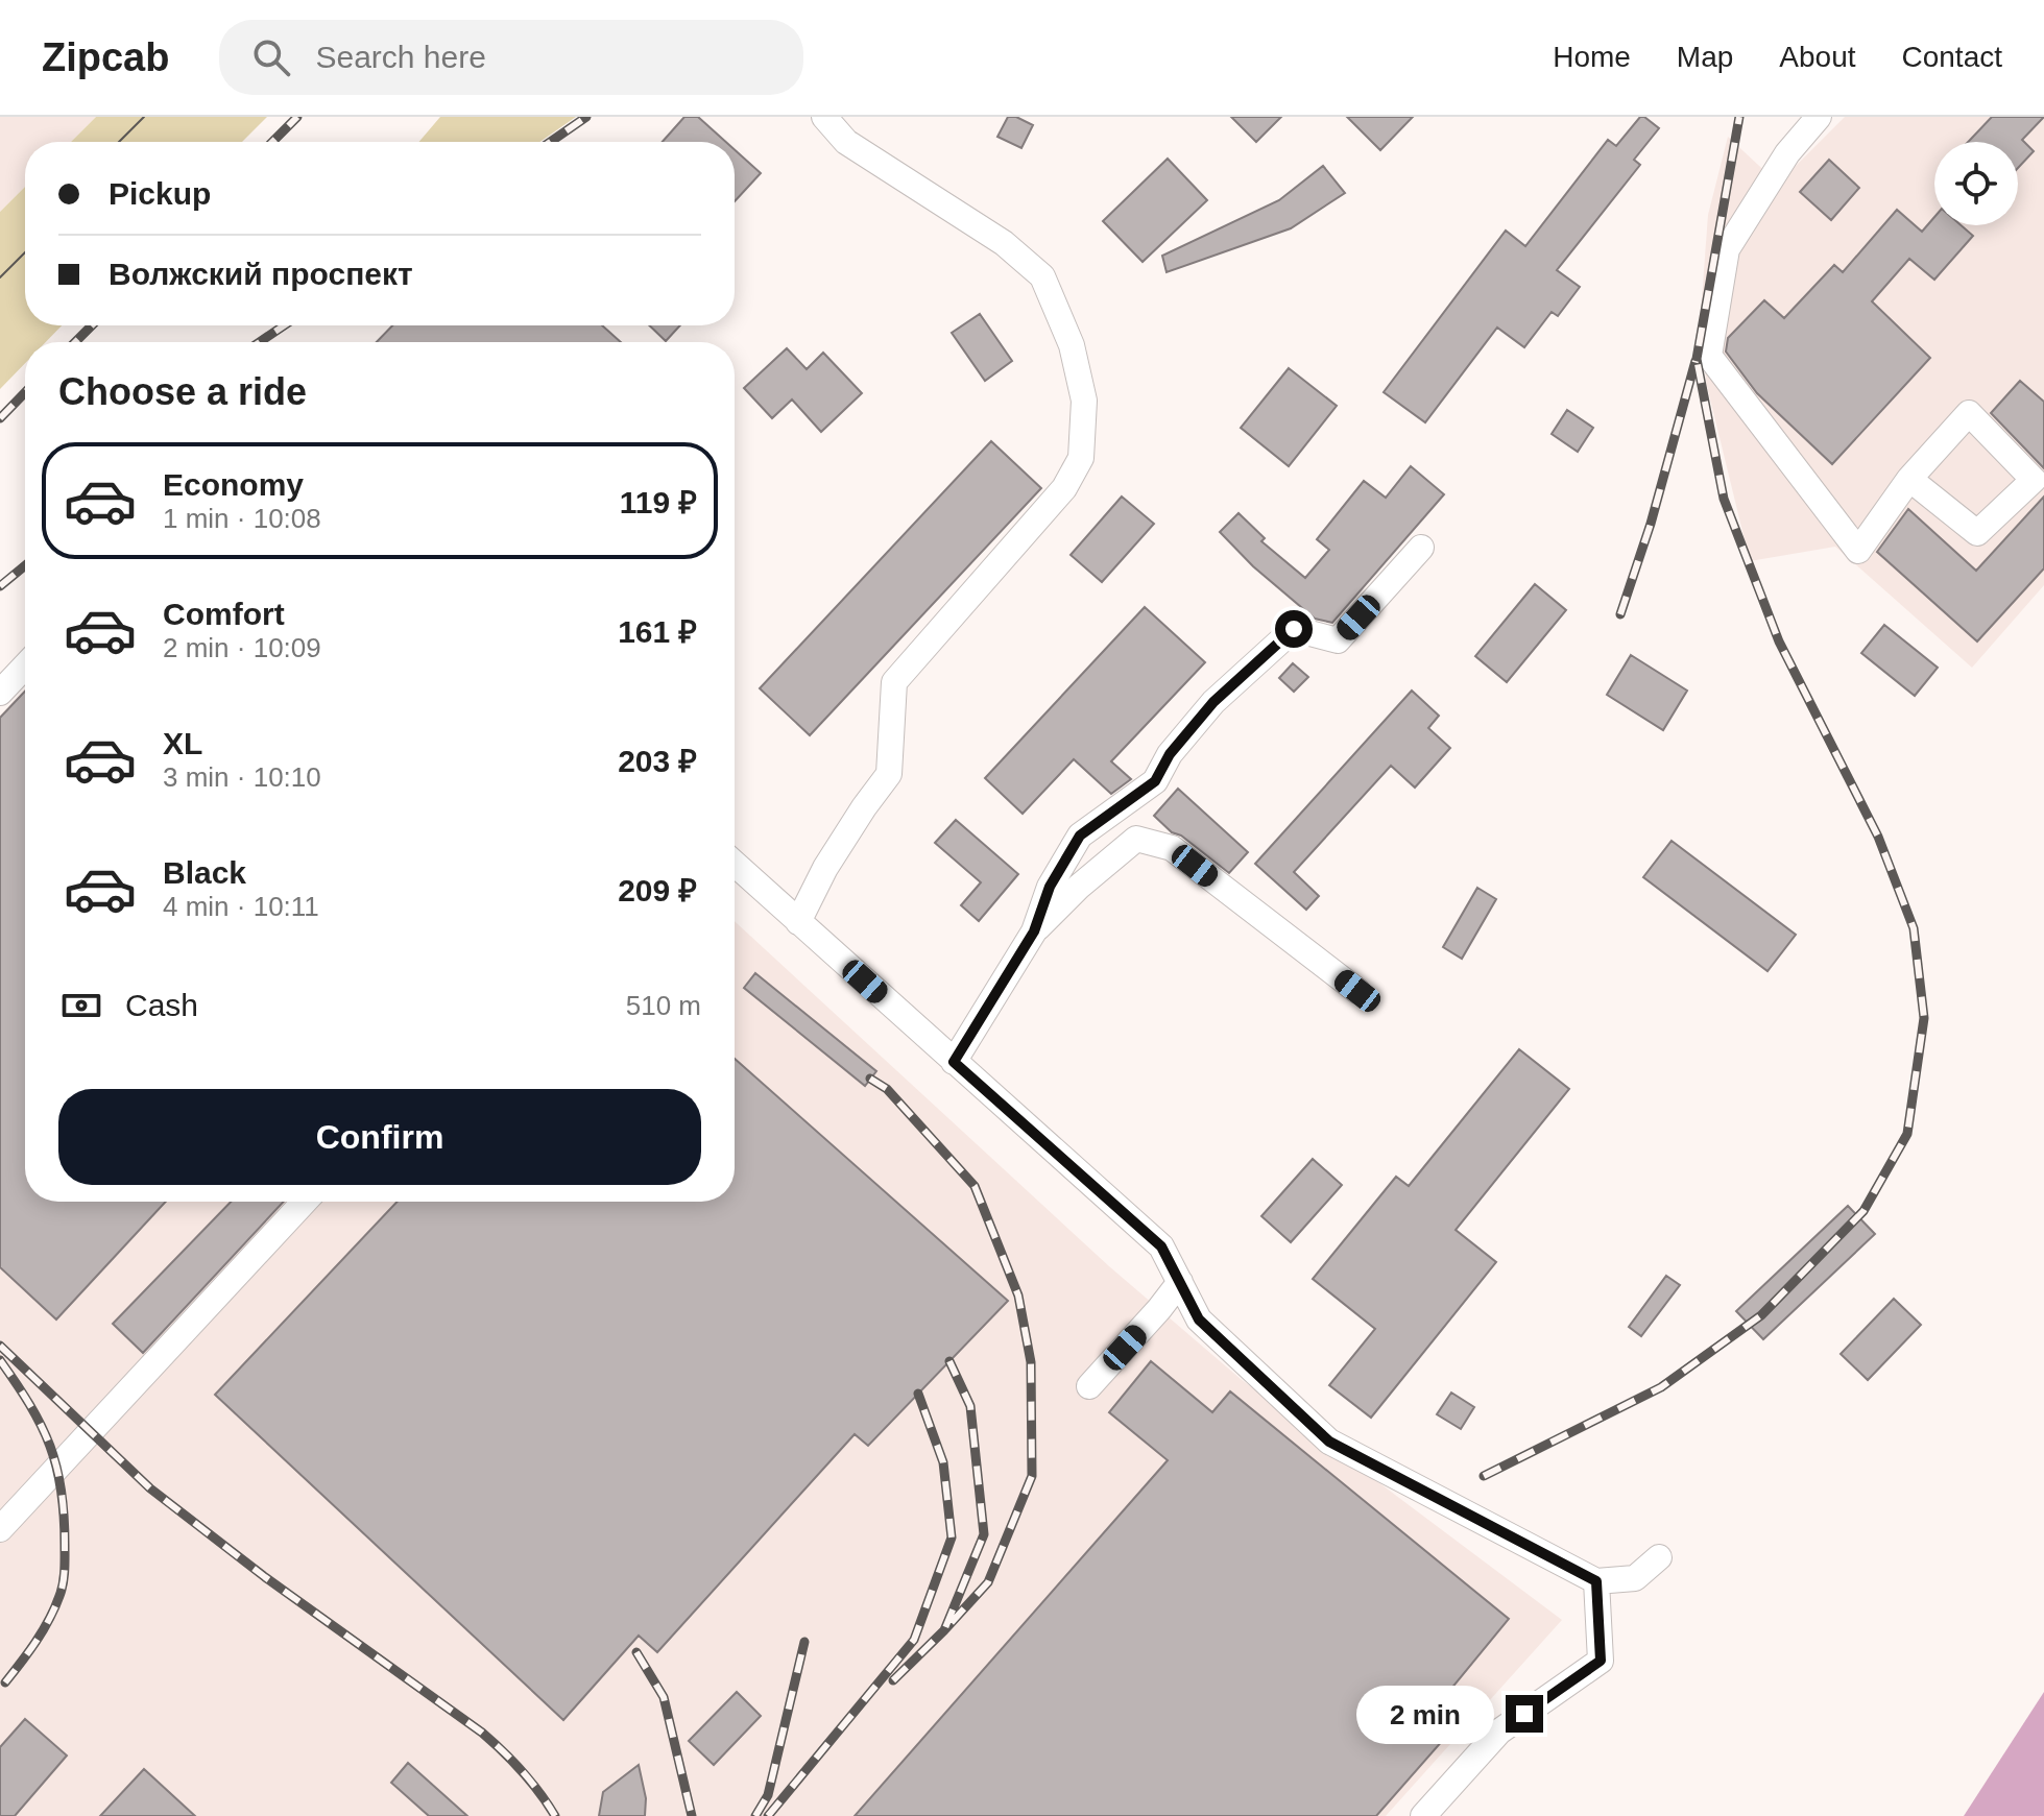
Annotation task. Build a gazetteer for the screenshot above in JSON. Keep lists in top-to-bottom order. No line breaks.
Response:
{"page":{"header":"Zipcab","search":"Search here","nav":["Home","Map","About","Contact"],"banner":["Pickup","Волжский проспект"],"heading":"Choose a ride","list":[{"name":"Economy","note":"1 min · 10:08","value":"119 ₽"},{"name":"Comfort","note":"2 min · 10:09","value":"161 ₽"},{"name":"XL","note":"3 min · 10:10","value":"203 ₽"},{"name":"Black","note":"4 min · 10:11","value":"209 ₽"}],"pay":["Cash","510 m"],"buttons":"Confirm","bubble":"2 min"}}
